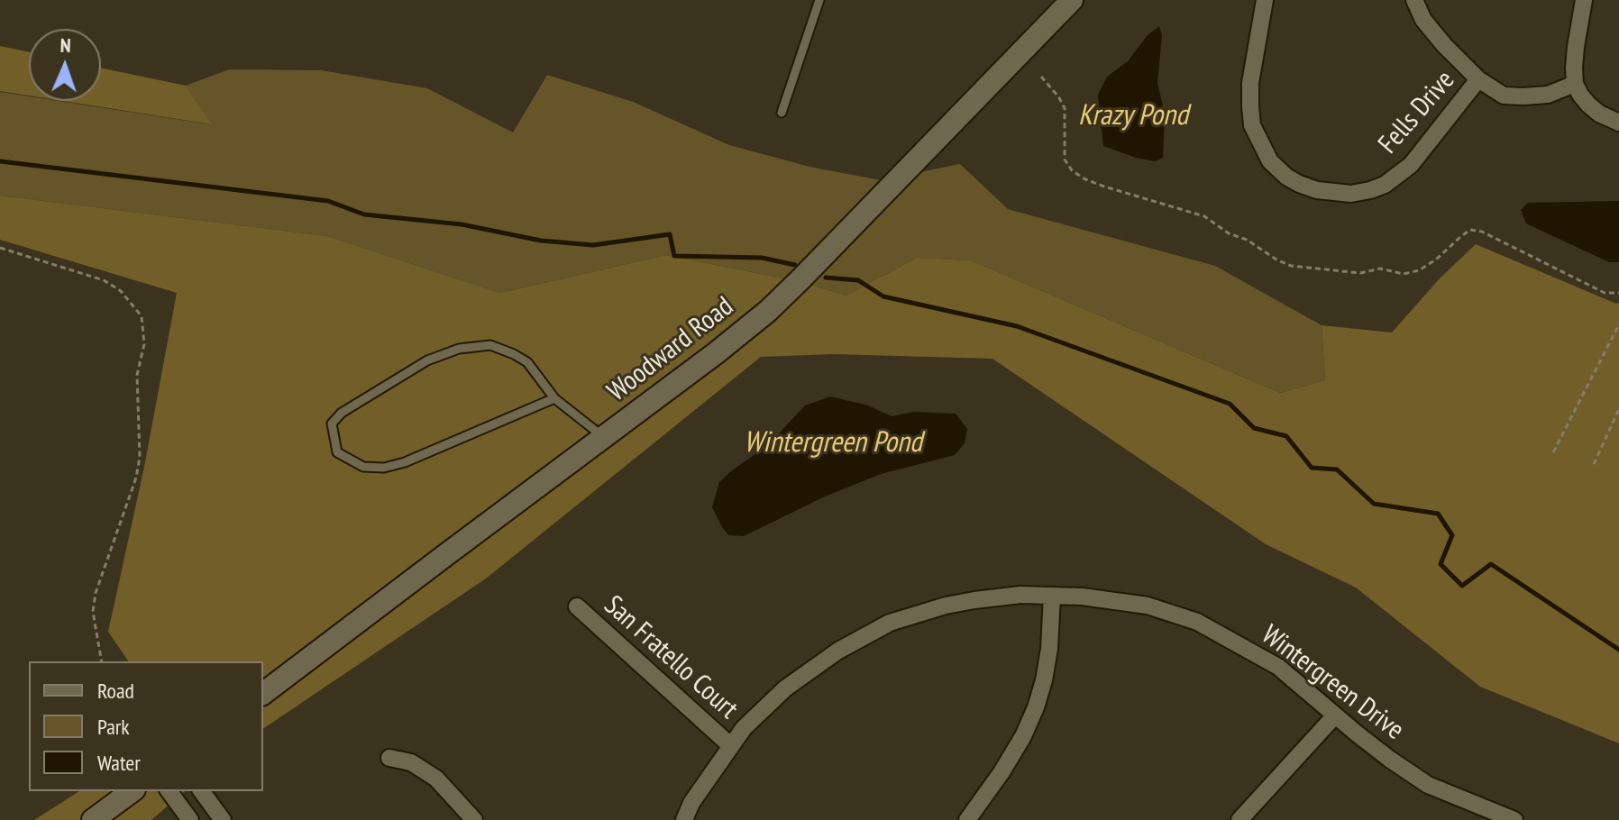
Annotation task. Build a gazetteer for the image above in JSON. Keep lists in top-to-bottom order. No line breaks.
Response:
{"streets":{"street":["Fells Drive","Woodward Road","San Fratello Court","Wintergreen Drive"]},"crossings":[["San Fratello Court","Wintergreen Drive"]],"water":["Krazy Pond","Wintergreen Pond"],"legend":["Road","Park","Water"],"north":"top"}
